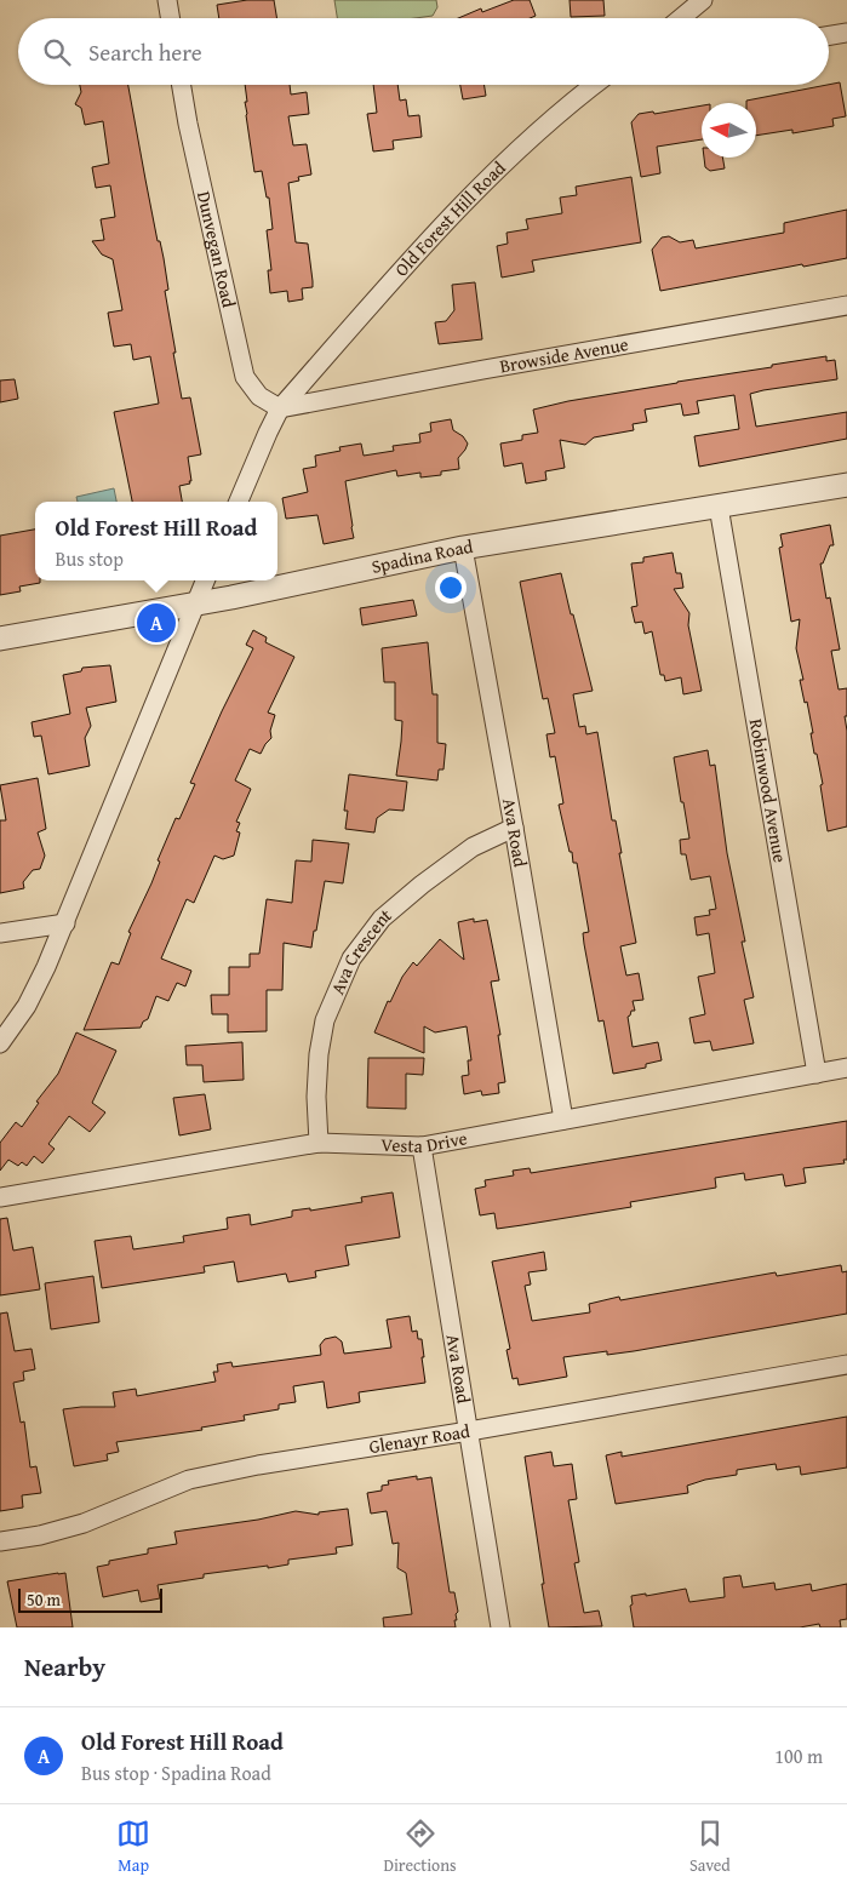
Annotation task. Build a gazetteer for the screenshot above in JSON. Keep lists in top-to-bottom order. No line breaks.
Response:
{"streets":{"street":["Old Forest Hill Road","Dunvegan Road","Browside Avenue","Spadina Road","Robinwood Avenue","Ava Road","Ava Crescent","Vesta Drive","Glenayr Road"]},"crossings":[["Old Forest Hill Road","Dunvegan Road"],["Old Forest Hill Road","Browside Avenue"],["Dunvegan Road","Browside Avenue"],["Spadina Road","Robinwood Avenue"],["Spadina Road","Ava Road"],["Robinwood Avenue","Vesta Drive"],["Ava Road","Ava Crescent"],["Ava Road","Vesta Drive"],["Ava Road","Glenayr Road"],["Ava Crescent","Vesta Drive"]],"scale_bar":"50 m","north":"left","page":{"search":"Search here","popup":["Old Forest Hill Road","Bus stop"],"pins":"A","scale":"50 m","heading":"Nearby","list":[{"mark":"A","name":"Old Forest Hill Road","note":"Bus stop · Spadina Road","value":"100 m"}],"nav":["Map","Directions","Saved"]}}
